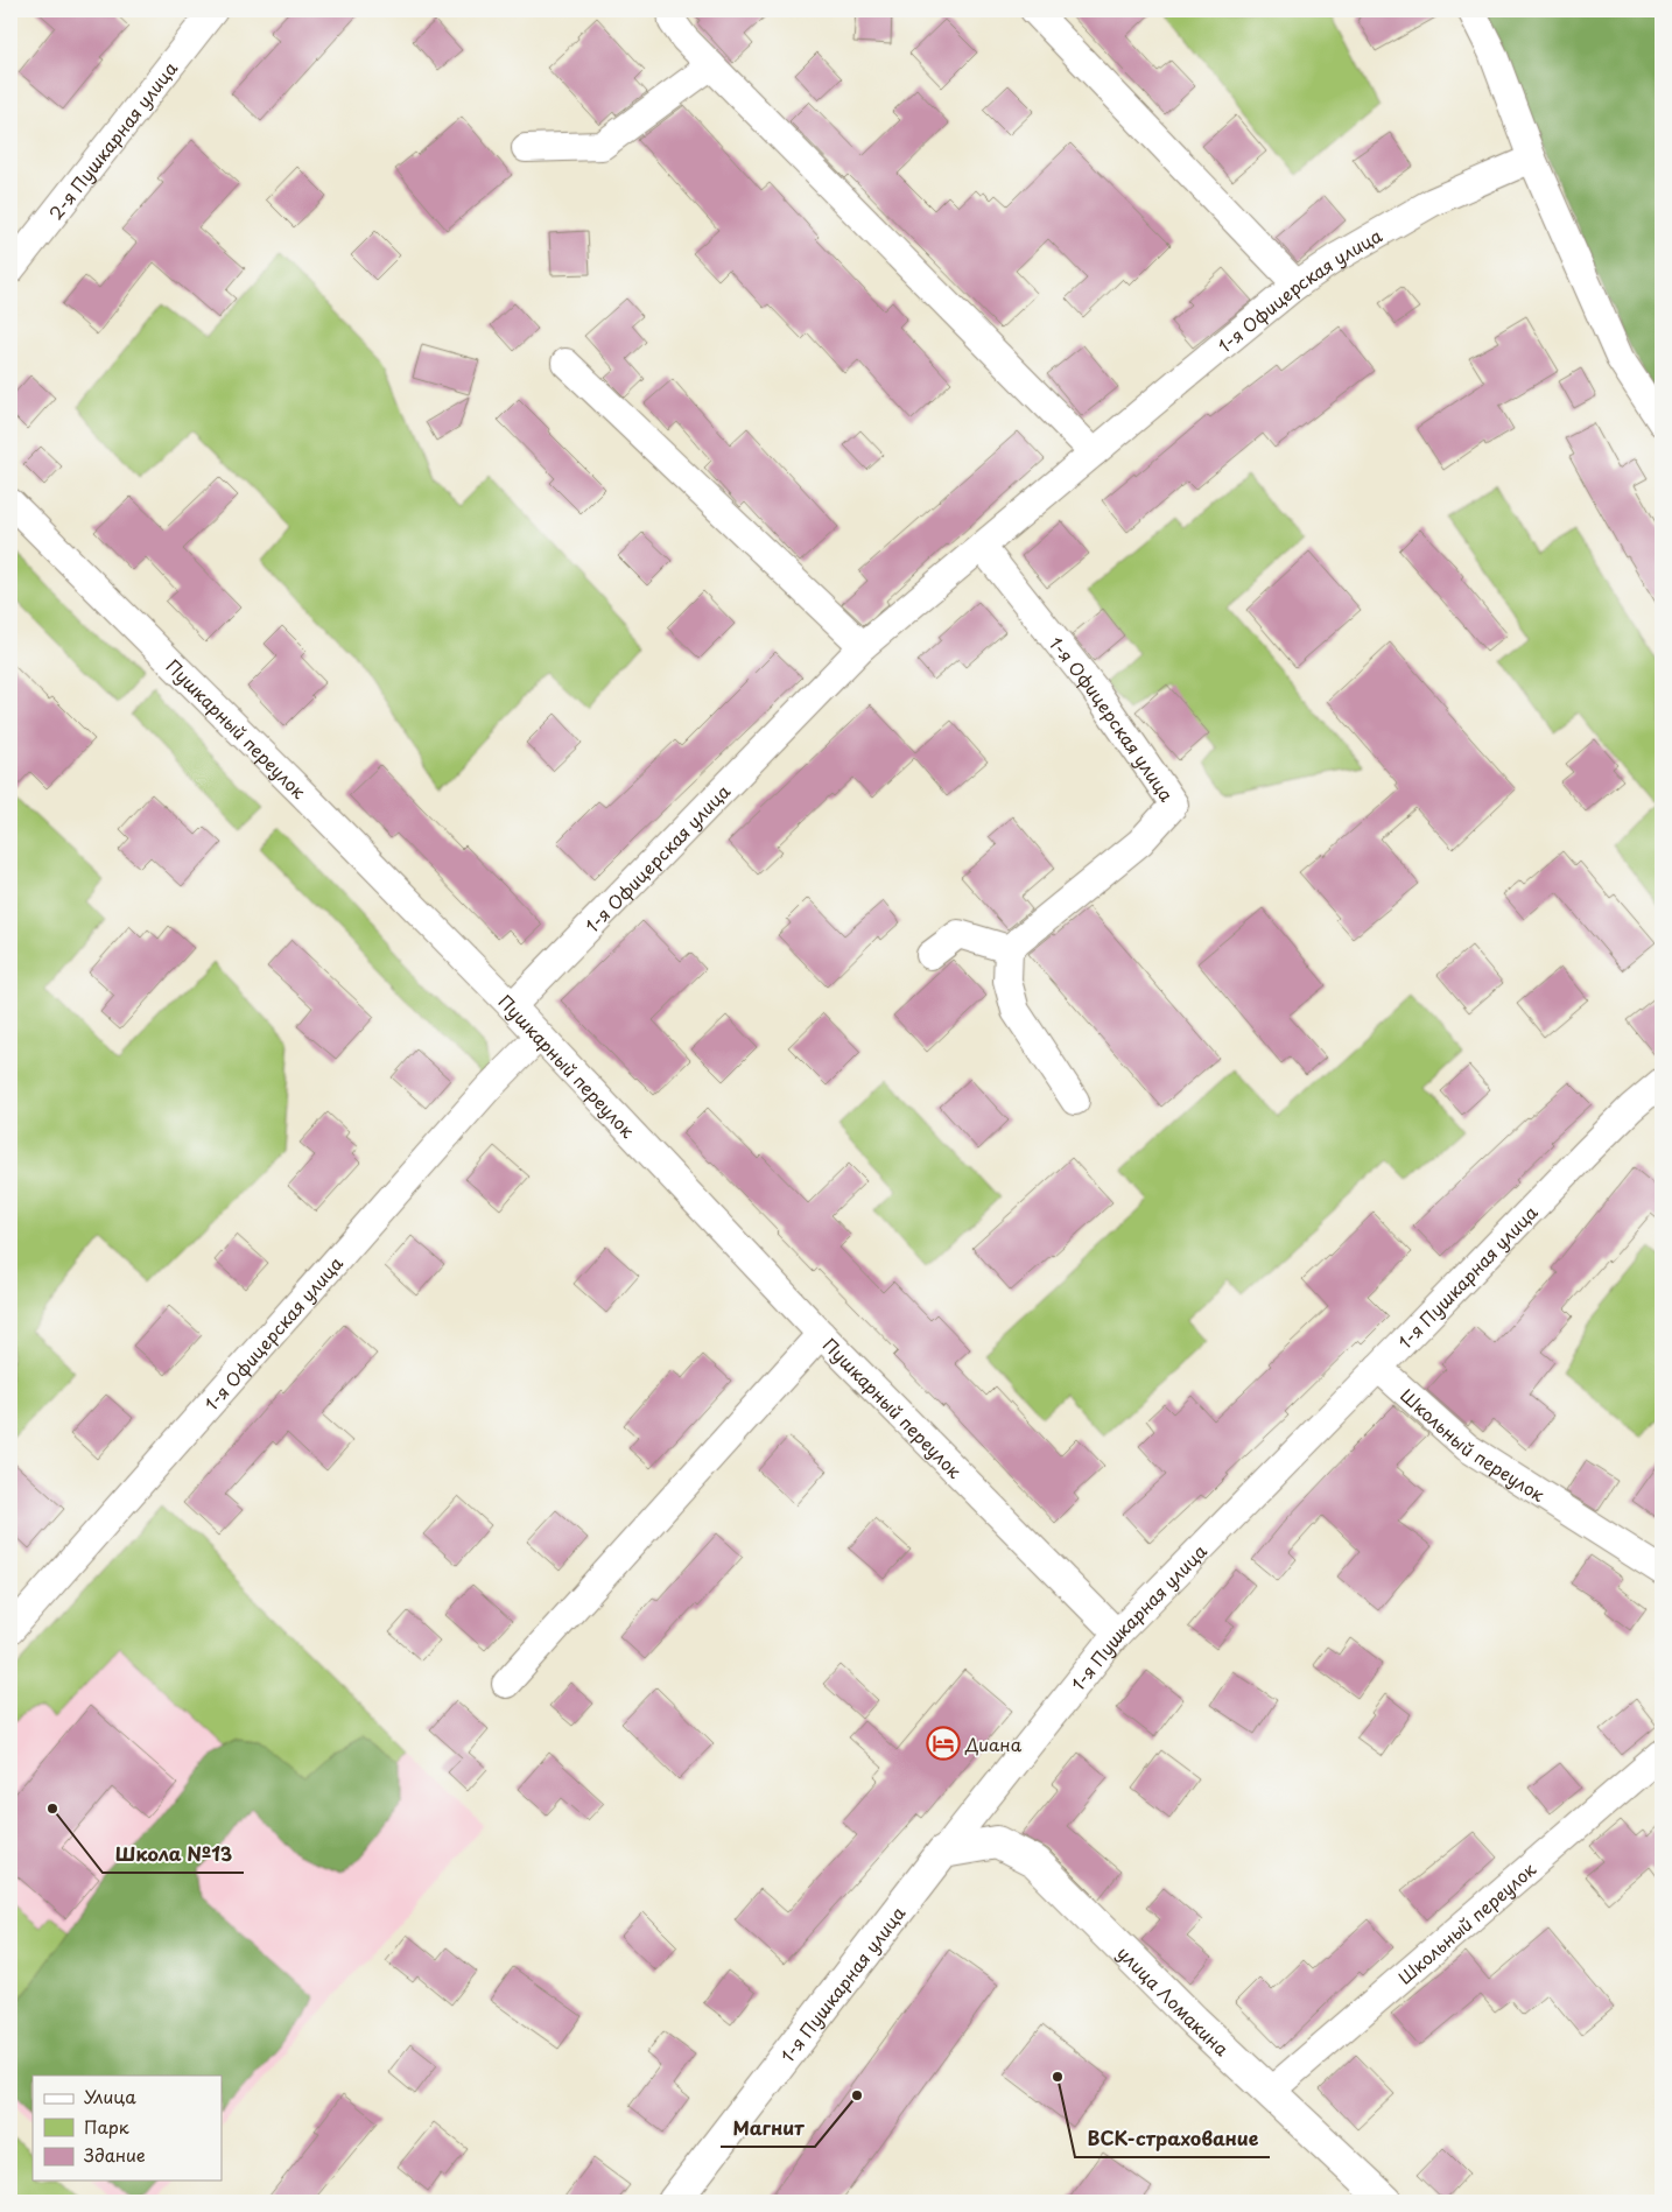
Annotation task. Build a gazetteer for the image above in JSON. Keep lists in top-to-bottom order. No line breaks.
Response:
{"streets":{"main road":["1-я Пушкарная улица","улица Ломакина"],"street":["2-я Пушкарная улица","1-я Офицерская улица","Пушкарный переулок","Школьный переулок"]},"crossings":[["1-я Офицерская улица","Пушкарный переулок"],["Пушкарный переулок","1-я Пушкарная улица"],["1-я Пушкарная улица","Школьный переулок"],["1-я Пушкарная улица","улица Ломакина"],["Школьный переулок","улица Ломакина"]],"places":{"hotel":["Диана"],"other":["Школа №13","ВСК-страхование","Магнит"]},"legend":["Улица","Парк","Здание"]}
